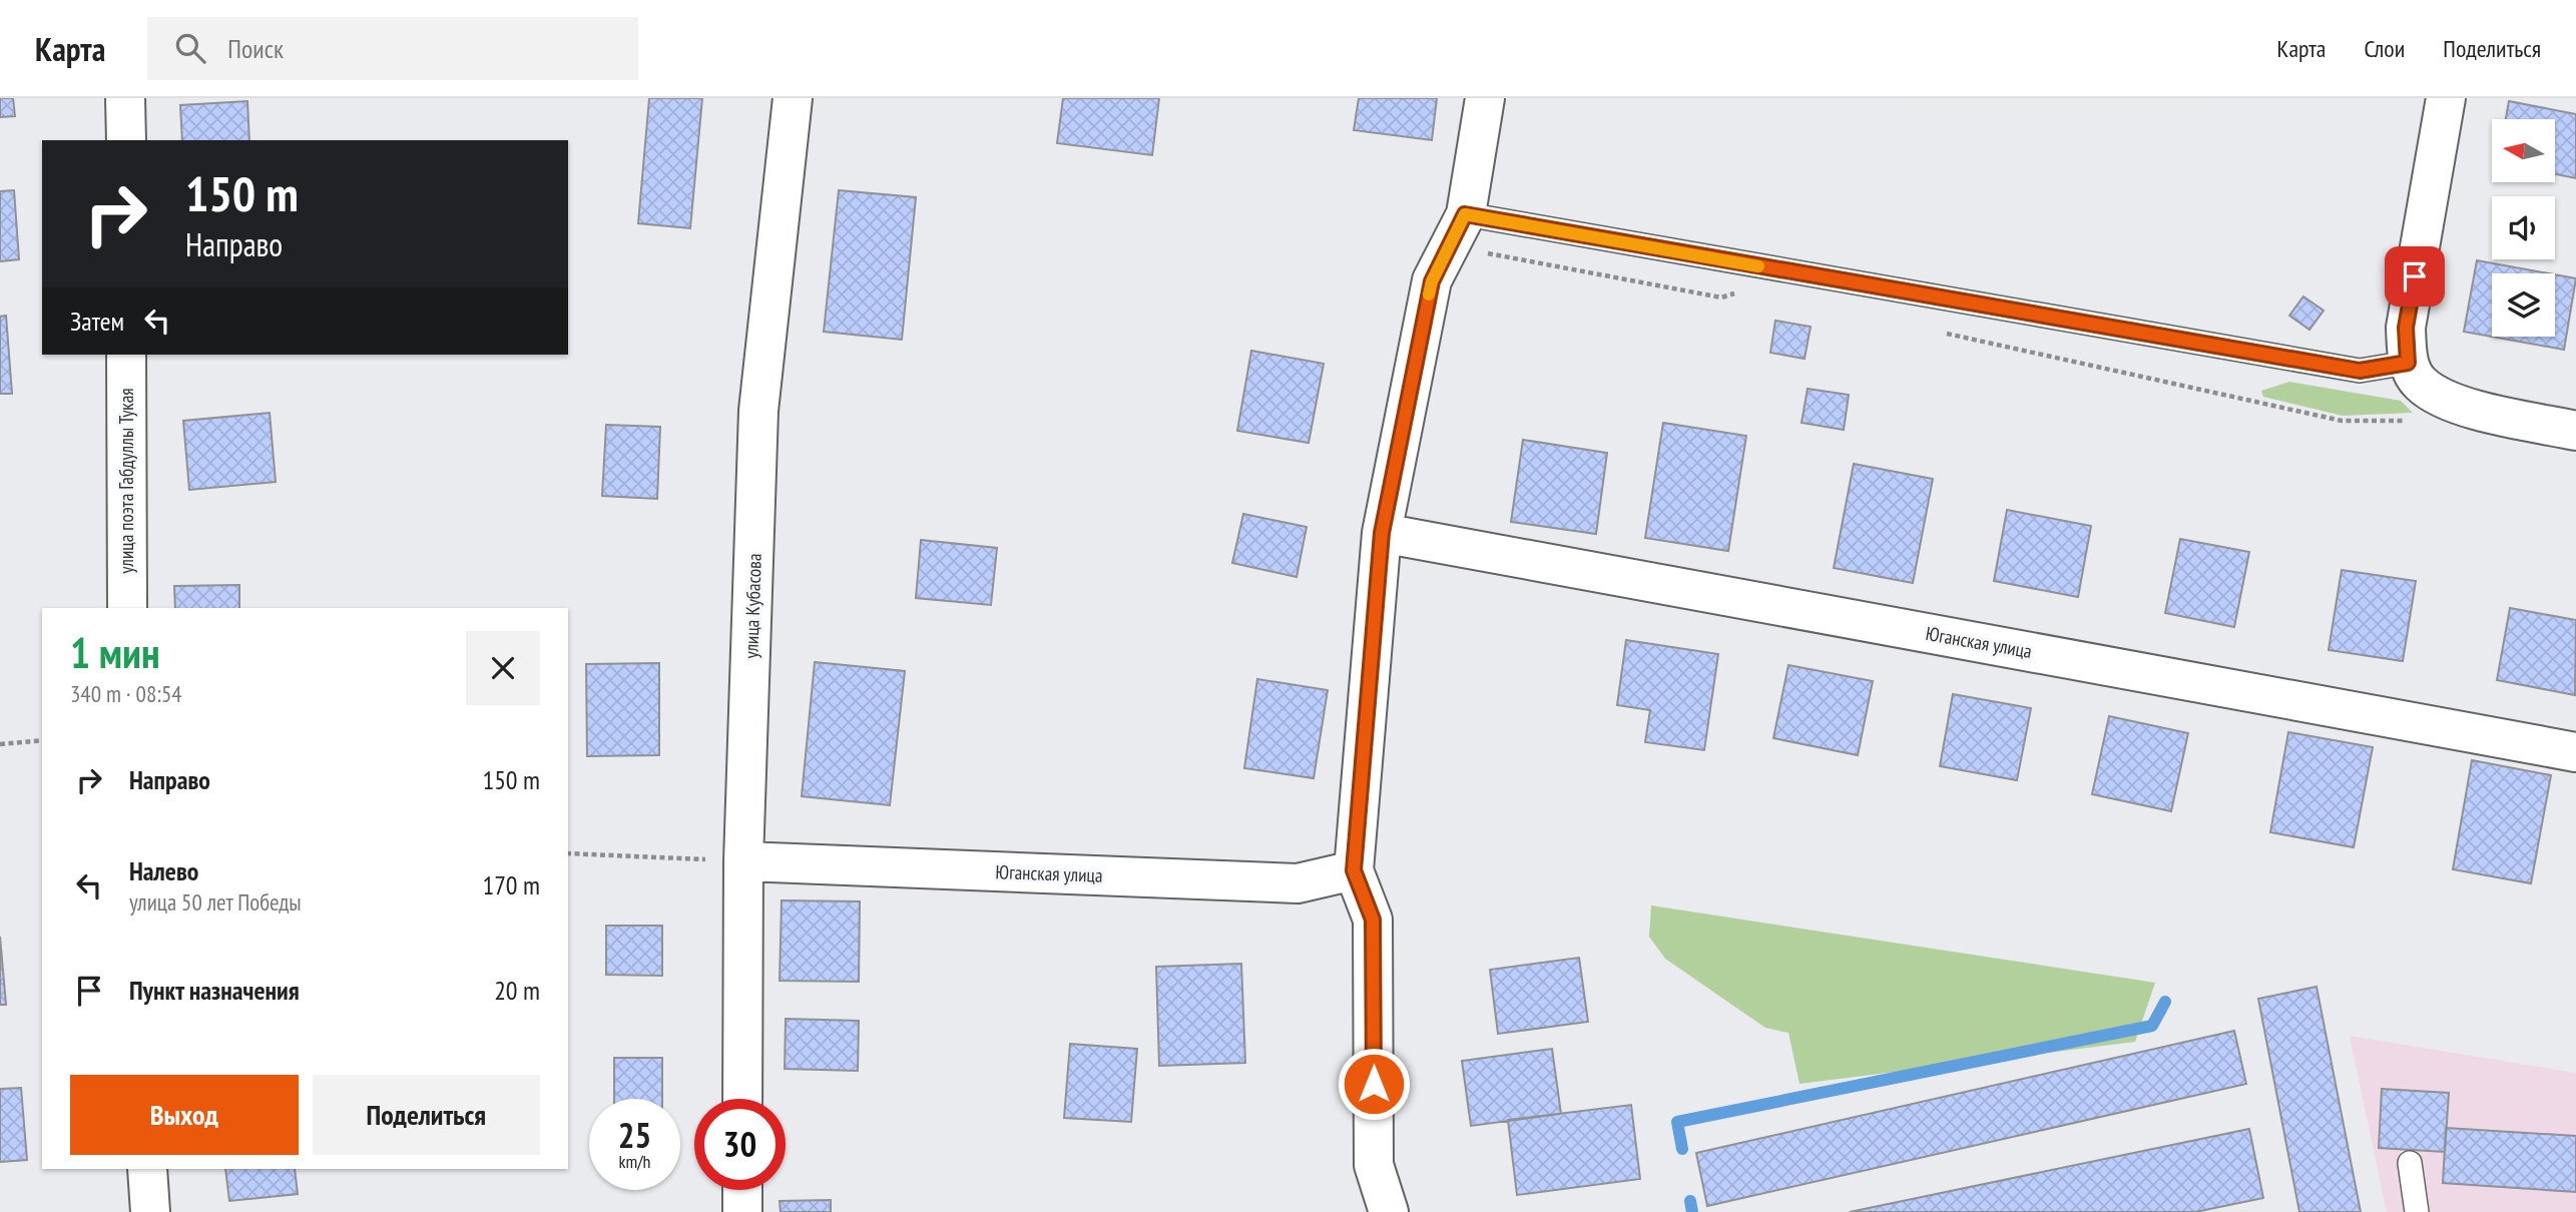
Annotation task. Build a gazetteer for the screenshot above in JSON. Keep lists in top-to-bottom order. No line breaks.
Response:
{"streets":{"street":["улица поэта Габдуллы Тукая","улица Кубасова","Юганская улица"]},"crossings":[["улица Кубасова","Юганская улица"]],"north":"left","page":{"header":"Карта","search":"Поиск","nav":["Карта","Слои","Поделиться"],"turn":["150 m","Направо"],"then":"Затем","heading":["1 мин","340 m · 08:54"],"list":[{"name":"Направо","value":"150 m"},{"name":"Налево","note":"улица 50 лет Победы","value":"170 m"},{"name":"Пункт назначения","value":"20 m"}],"buttons":["Выход","Поделиться"],"speed":"25 km/h","limit":"30"}}
